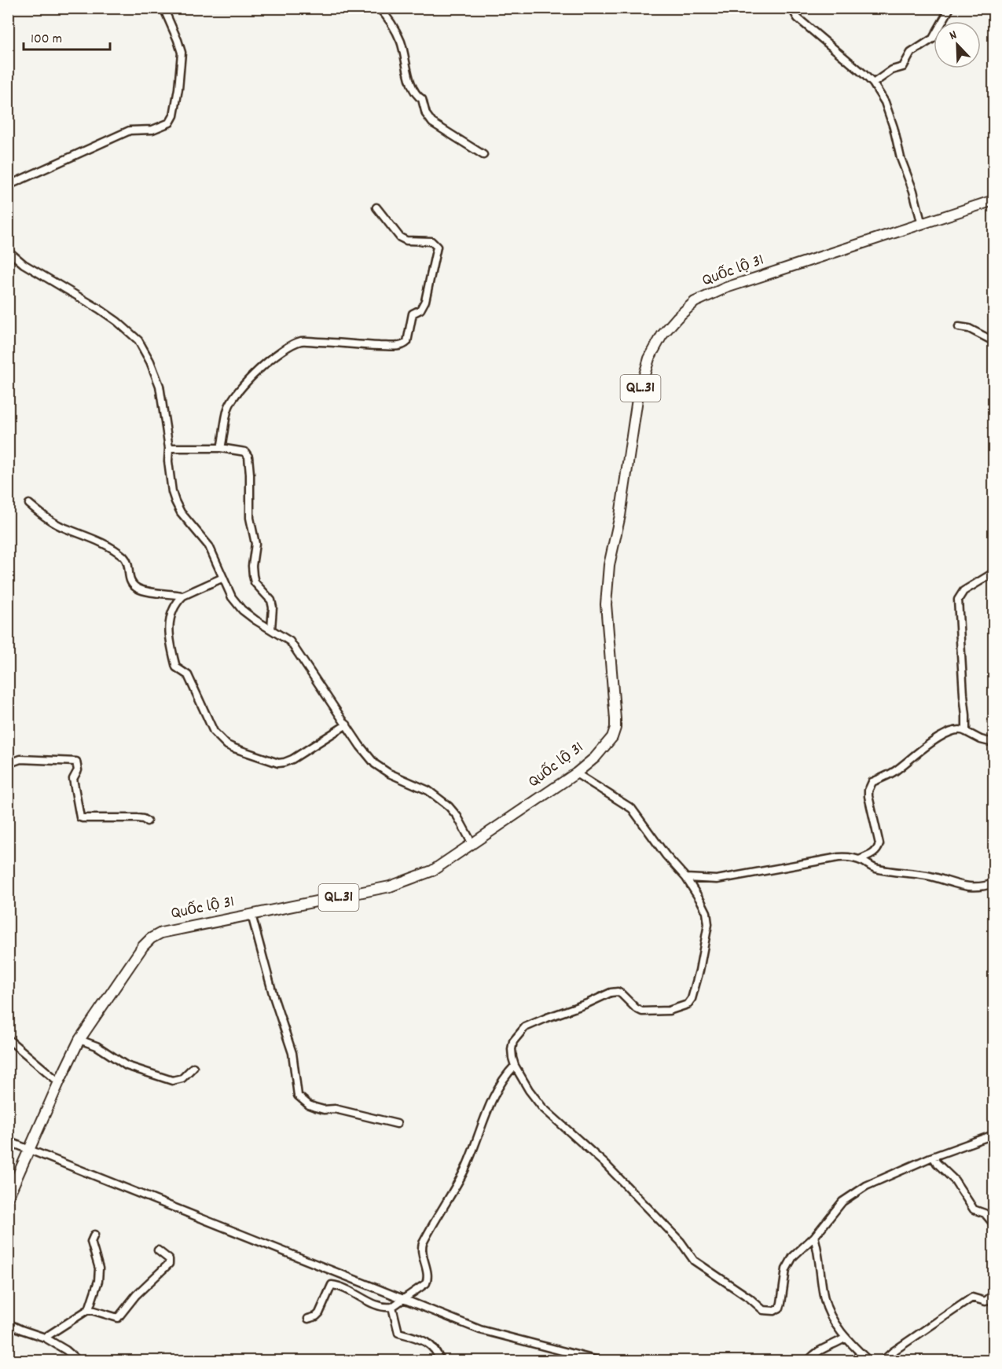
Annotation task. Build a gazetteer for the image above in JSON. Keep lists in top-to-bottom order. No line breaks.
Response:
{"streets":{"highway":["Quốc lộ 31","QL.31"]},"scale_bar":"100 m","north":"top left"}
